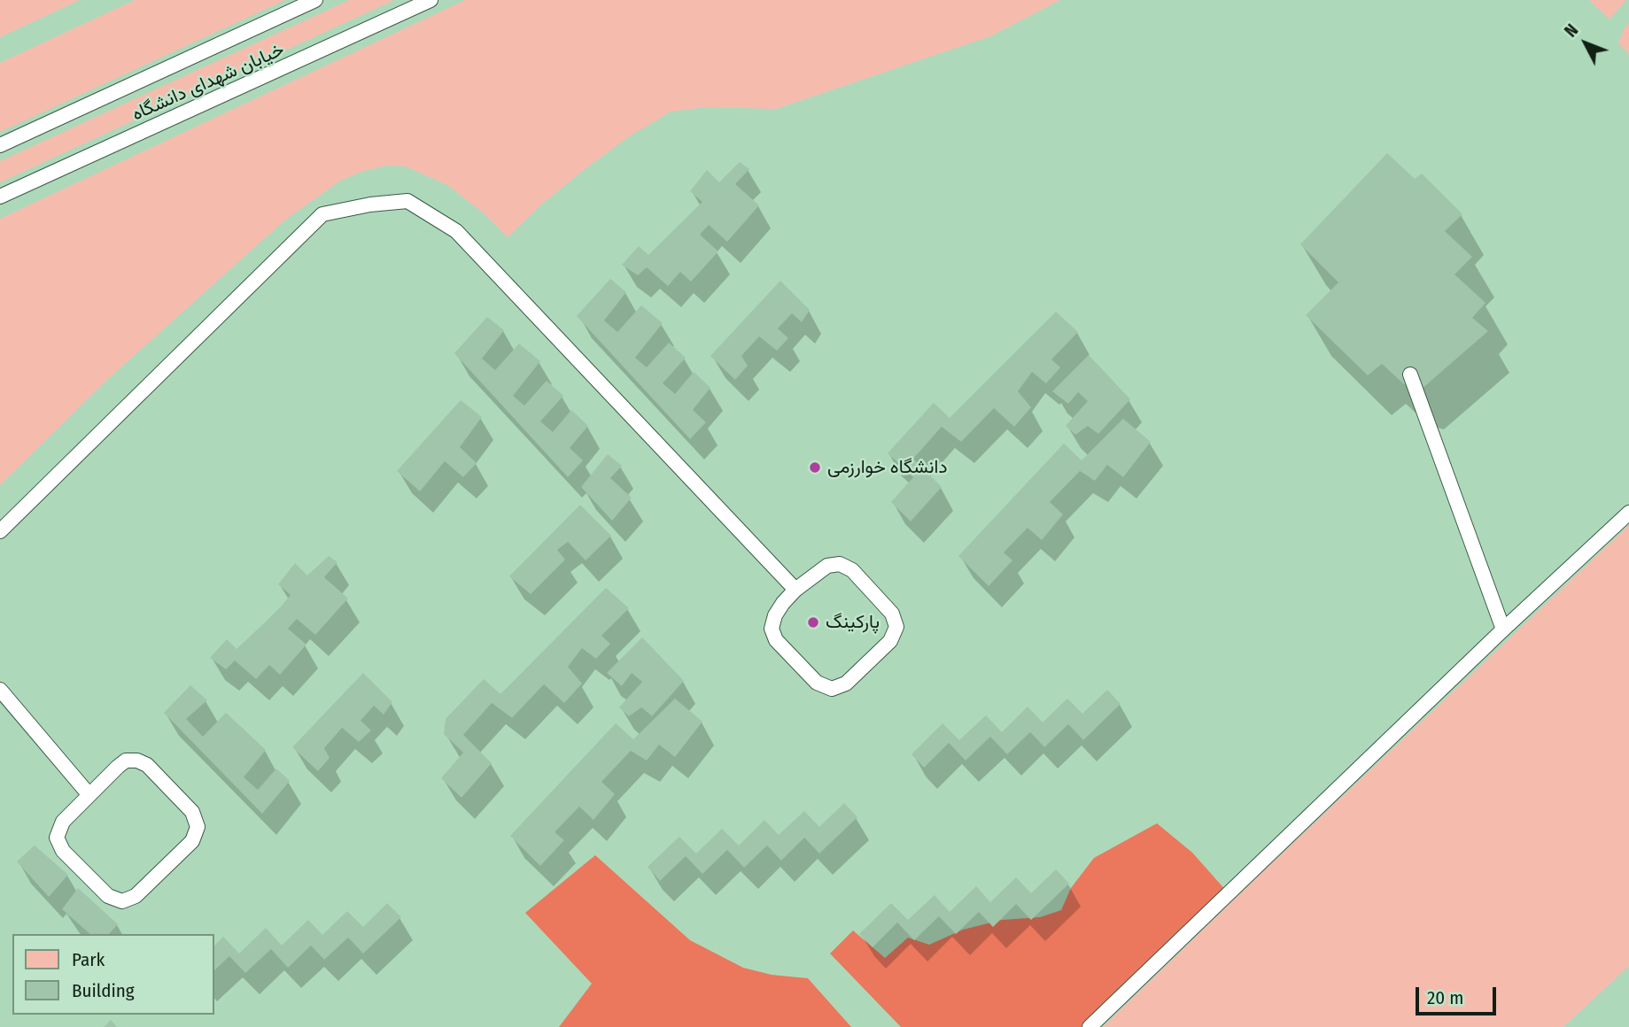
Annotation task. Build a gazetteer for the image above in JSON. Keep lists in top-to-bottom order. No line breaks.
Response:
{"streets":{"lane":["خیابان شهدای دانشگاه"]},"places":["دانشگاه خوارزمی","پارکینگ"],"legend":["Park","Building"],"scale_bar":"20 m","north":"top left"}
